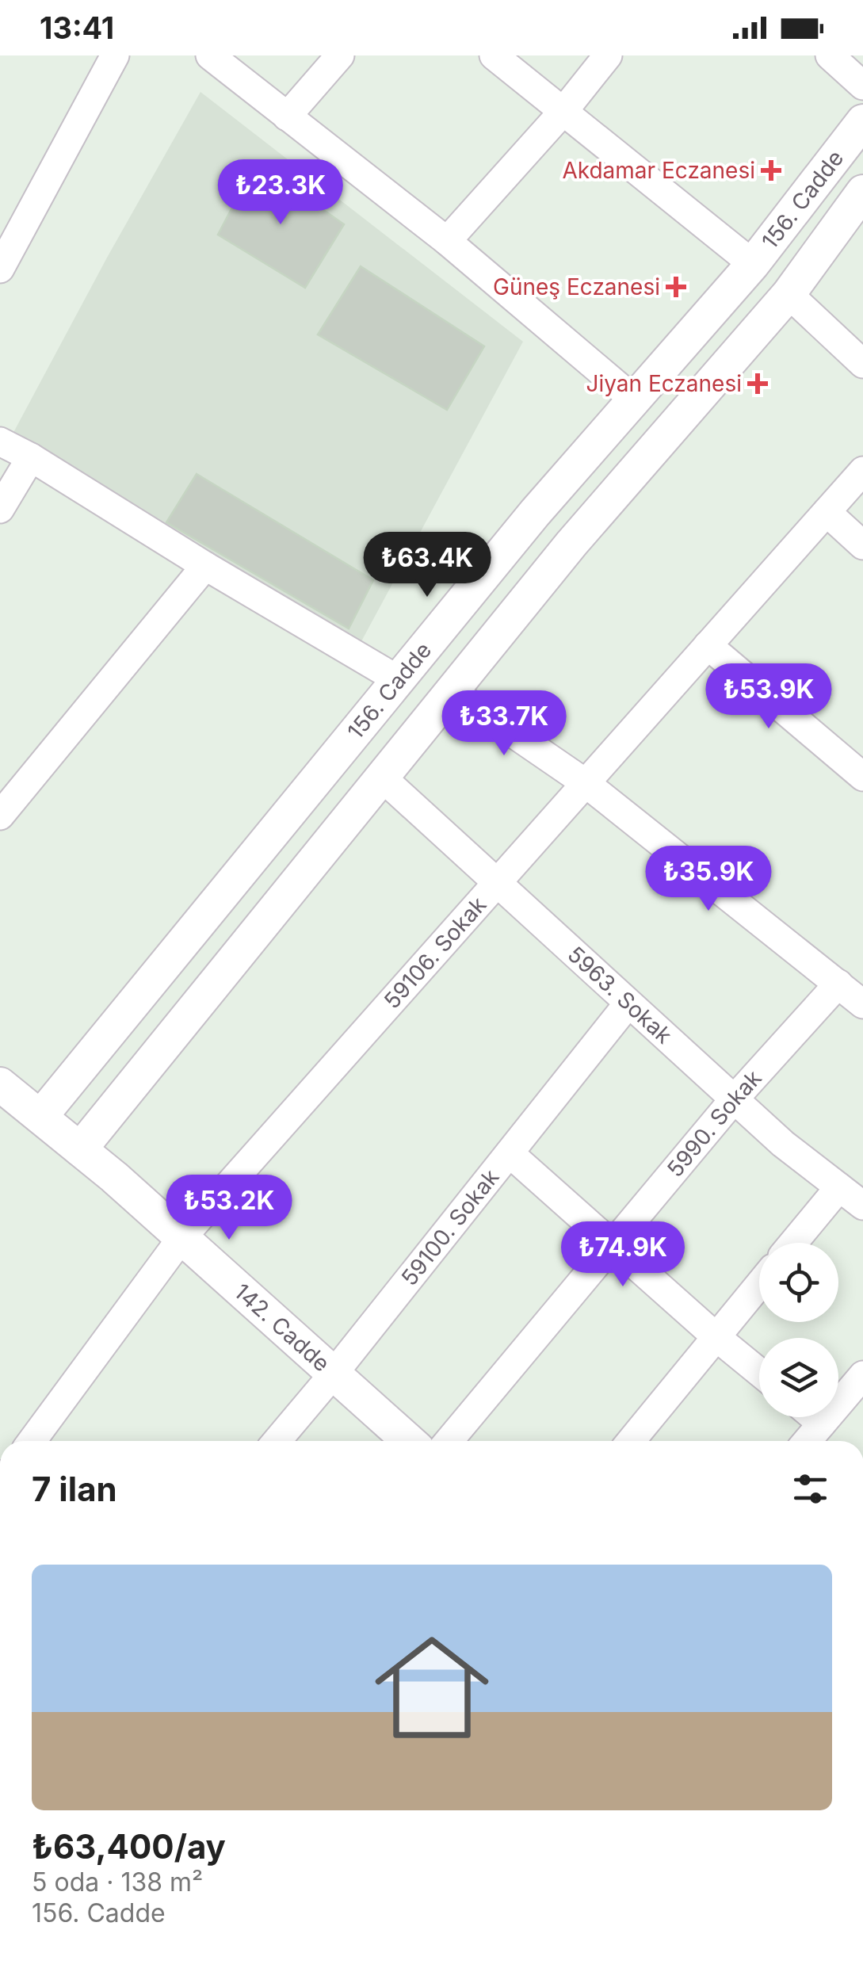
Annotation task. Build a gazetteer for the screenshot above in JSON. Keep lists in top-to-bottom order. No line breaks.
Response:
{"streets":{"street":["156. Cadde","59106. Sokak","5963. Sokak","5990. Sokak","59100. Sokak","142. Cadde"]},"crossings":[["156. Cadde","5963. Sokak"],["156. Cadde","142. Cadde"],["59106. Sokak","5963. Sokak"],["59106. Sokak","142. Cadde"],["5963. Sokak","5990. Sokak"],["5963. Sokak","59100. Sokak"],["59100. Sokak","142. Cadde"]],"places":{"health":["Akdamar Eczanesi","Güneş Eczanesi","Jiyan Eczanesi"]},"page":{"status":"13:41","price":["₺23.3K","₺63.4K","₺53.9K","₺33.7K","₺35.9K","₺53.2K","₺74.9K"],"heading":"7 ilan","list":[{"name":"₺63,400/ay","note":"5 oda · 138 m² · 156. Cadde"}]}}
